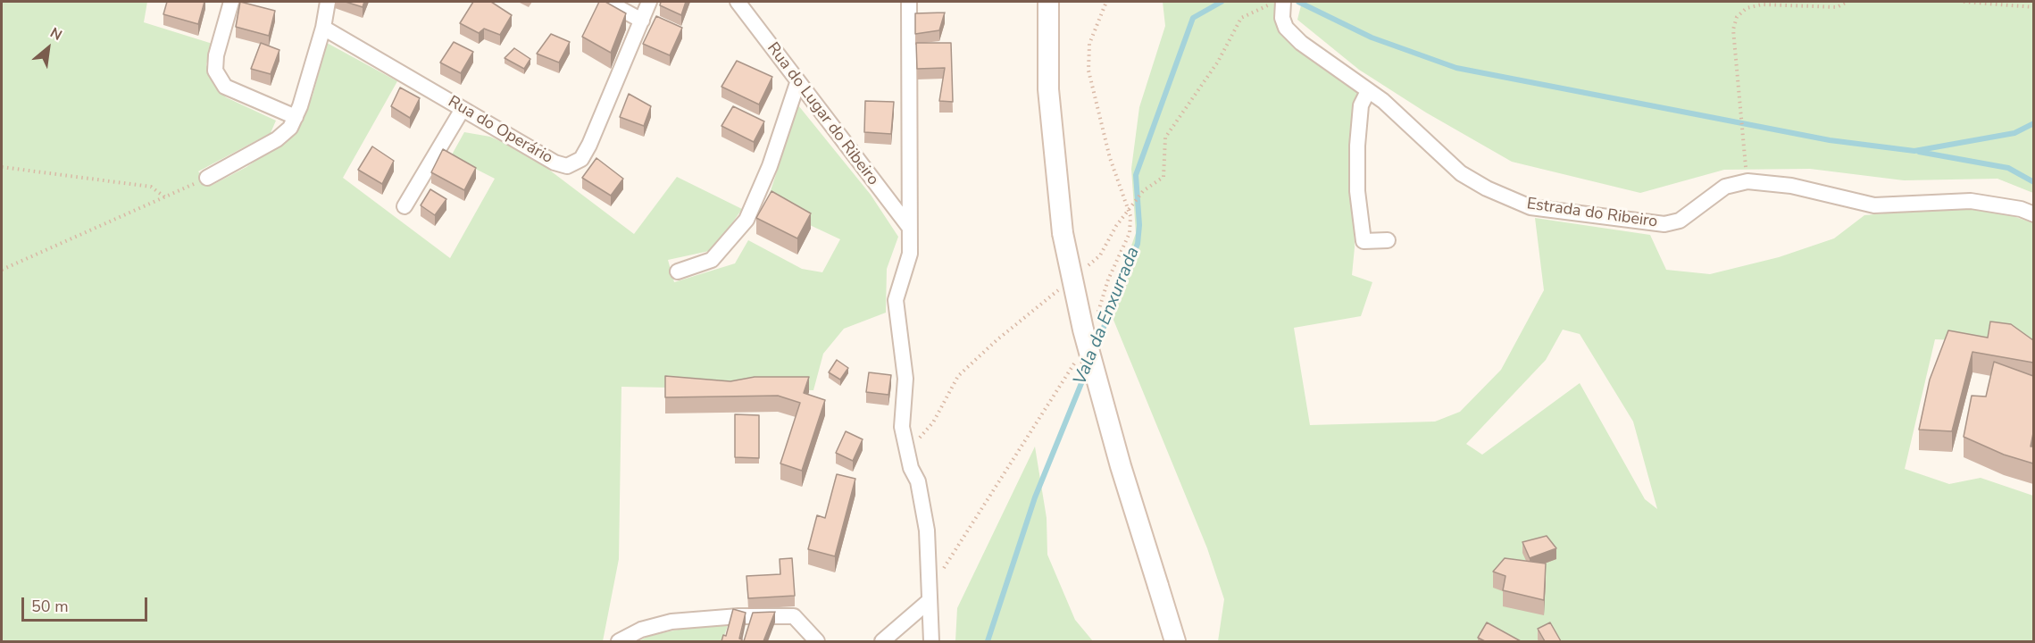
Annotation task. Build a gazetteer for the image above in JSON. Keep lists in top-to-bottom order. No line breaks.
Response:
{"streets":{"street":["Rua do Lugar do Ribeiro","Rua do Operário","Estrada do Ribeiro"]},"water":["Vala da Enxurrada"],"scale_bar":"50 m","north":"top right"}
